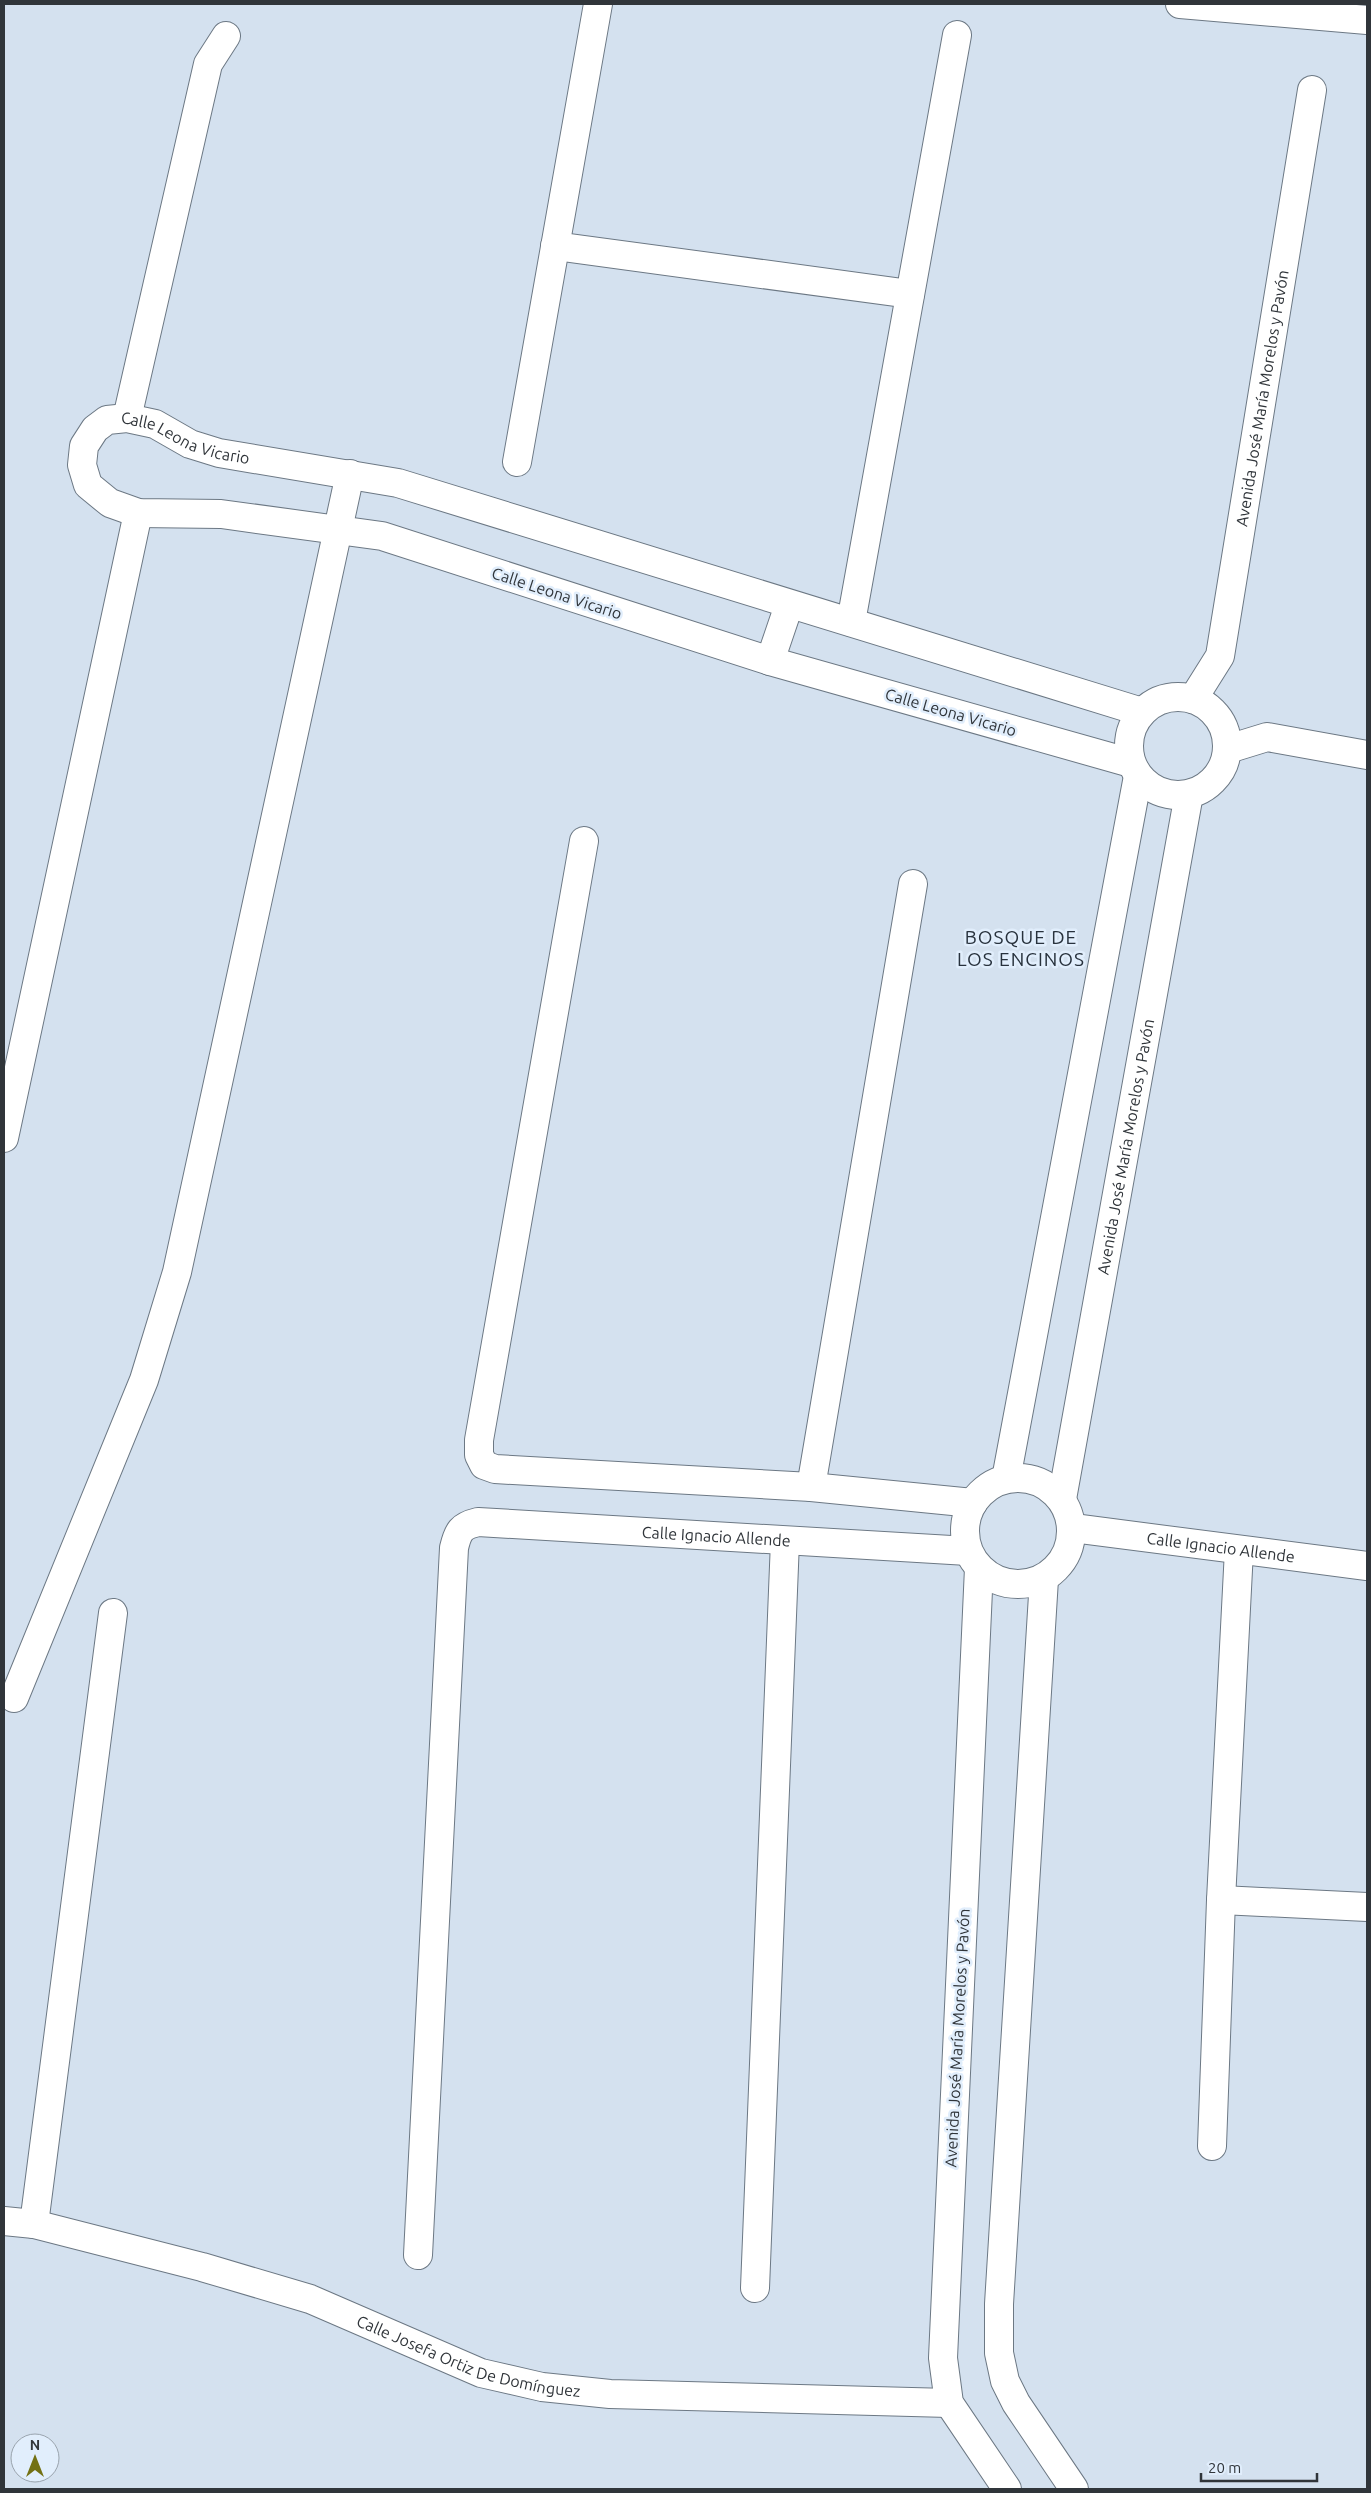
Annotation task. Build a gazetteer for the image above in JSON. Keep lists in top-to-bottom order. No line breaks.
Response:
{"streets":{"street":["Avenida José María Morelos y Pavón","Calle Leona Vicario","Calle Ignacio Allende","Calle Josefa Ortiz De Domínguez"]},"crossings":[["Avenida José María Morelos y Pavón","Calle Leona Vicario"],["Avenida José María Morelos y Pavón","Calle Ignacio Allende"],["Avenida José María Morelos y Pavón","Calle Josefa Ortiz De Domínguez"]],"districts":["BOSQUE DE LOS ENCINOS"],"scale_bar":"20 m","north":"top"}
